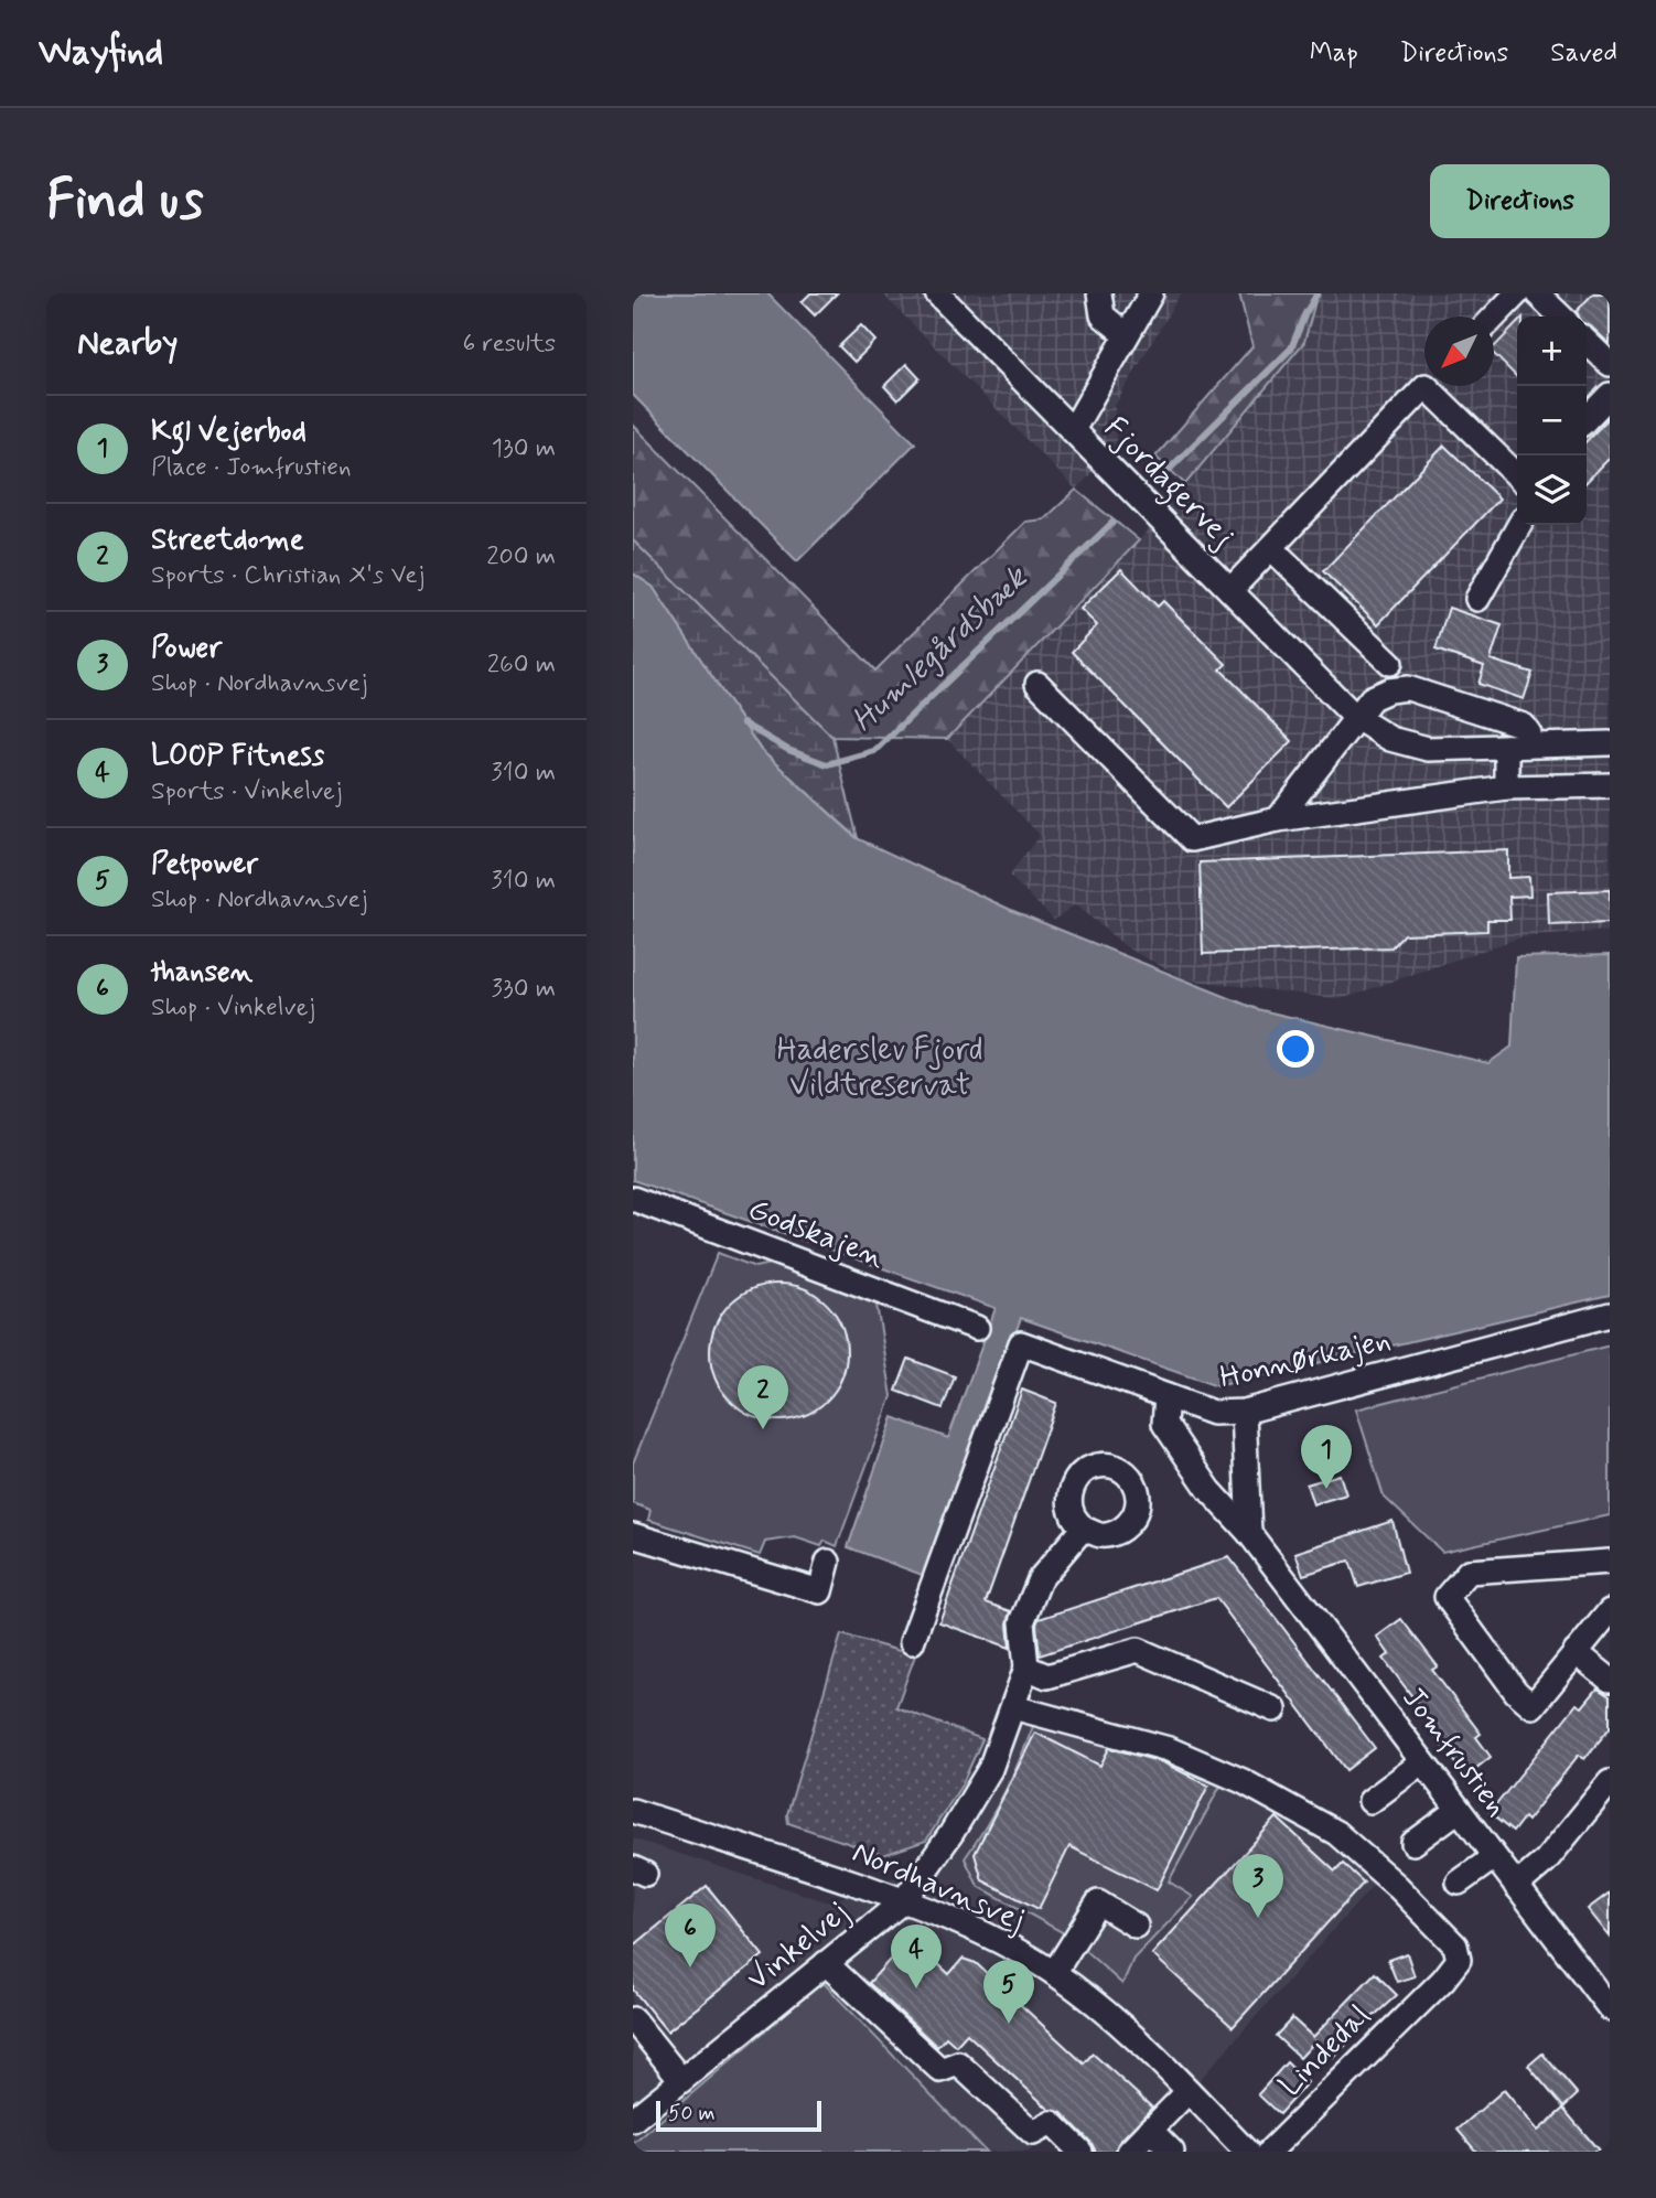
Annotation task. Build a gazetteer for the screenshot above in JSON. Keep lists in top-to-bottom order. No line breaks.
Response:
{"streets":{"street":["Fjordagervej","Godskajen","Honnørkajen","Jomfrustien","Nordhavnsvej","Vinkelvej","Lindedal"]},"crossings":[["Honnørkajen","Jomfrustien"],["Nordhavnsvej","Vinkelvej"],["Vinkelvej","Lindedal"]],"water":["Humlegårdsbæk"],"parks":["Haderslev Fjord Vildtreservat"],"scale_bar":"50 m","north":"bottom left","page":{"header":"Wayfind","nav":["Map","Directions","Saved"],"buttons":"Directions","title":"Find us","heading":["Nearby","6 results"],"map_buttons":["+","−"],"list":[{"mark":"1","name":"Kgl Vejerbod","note":"Place · Jomfrustien","value":"130 m"},{"mark":"2","name":"Streetdome","note":"Sports · Christian X's Vej","value":"200 m"},{"mark":"3","name":"Power","note":"Shop · Nordhavnsvej","value":"260 m"},{"mark":"4","name":"LOOP Fitness","note":"Sports · Vinkelvej","value":"310 m"},{"mark":"5","name":"Petpower","note":"Shop · Nordhavnsvej","value":"310 m"},{"mark":"6","name":"thansen","note":"Shop · Vinkelvej","value":"330 m"}],"pins":["2","1","3","6","4","5"],"scale":"50 m"}}
